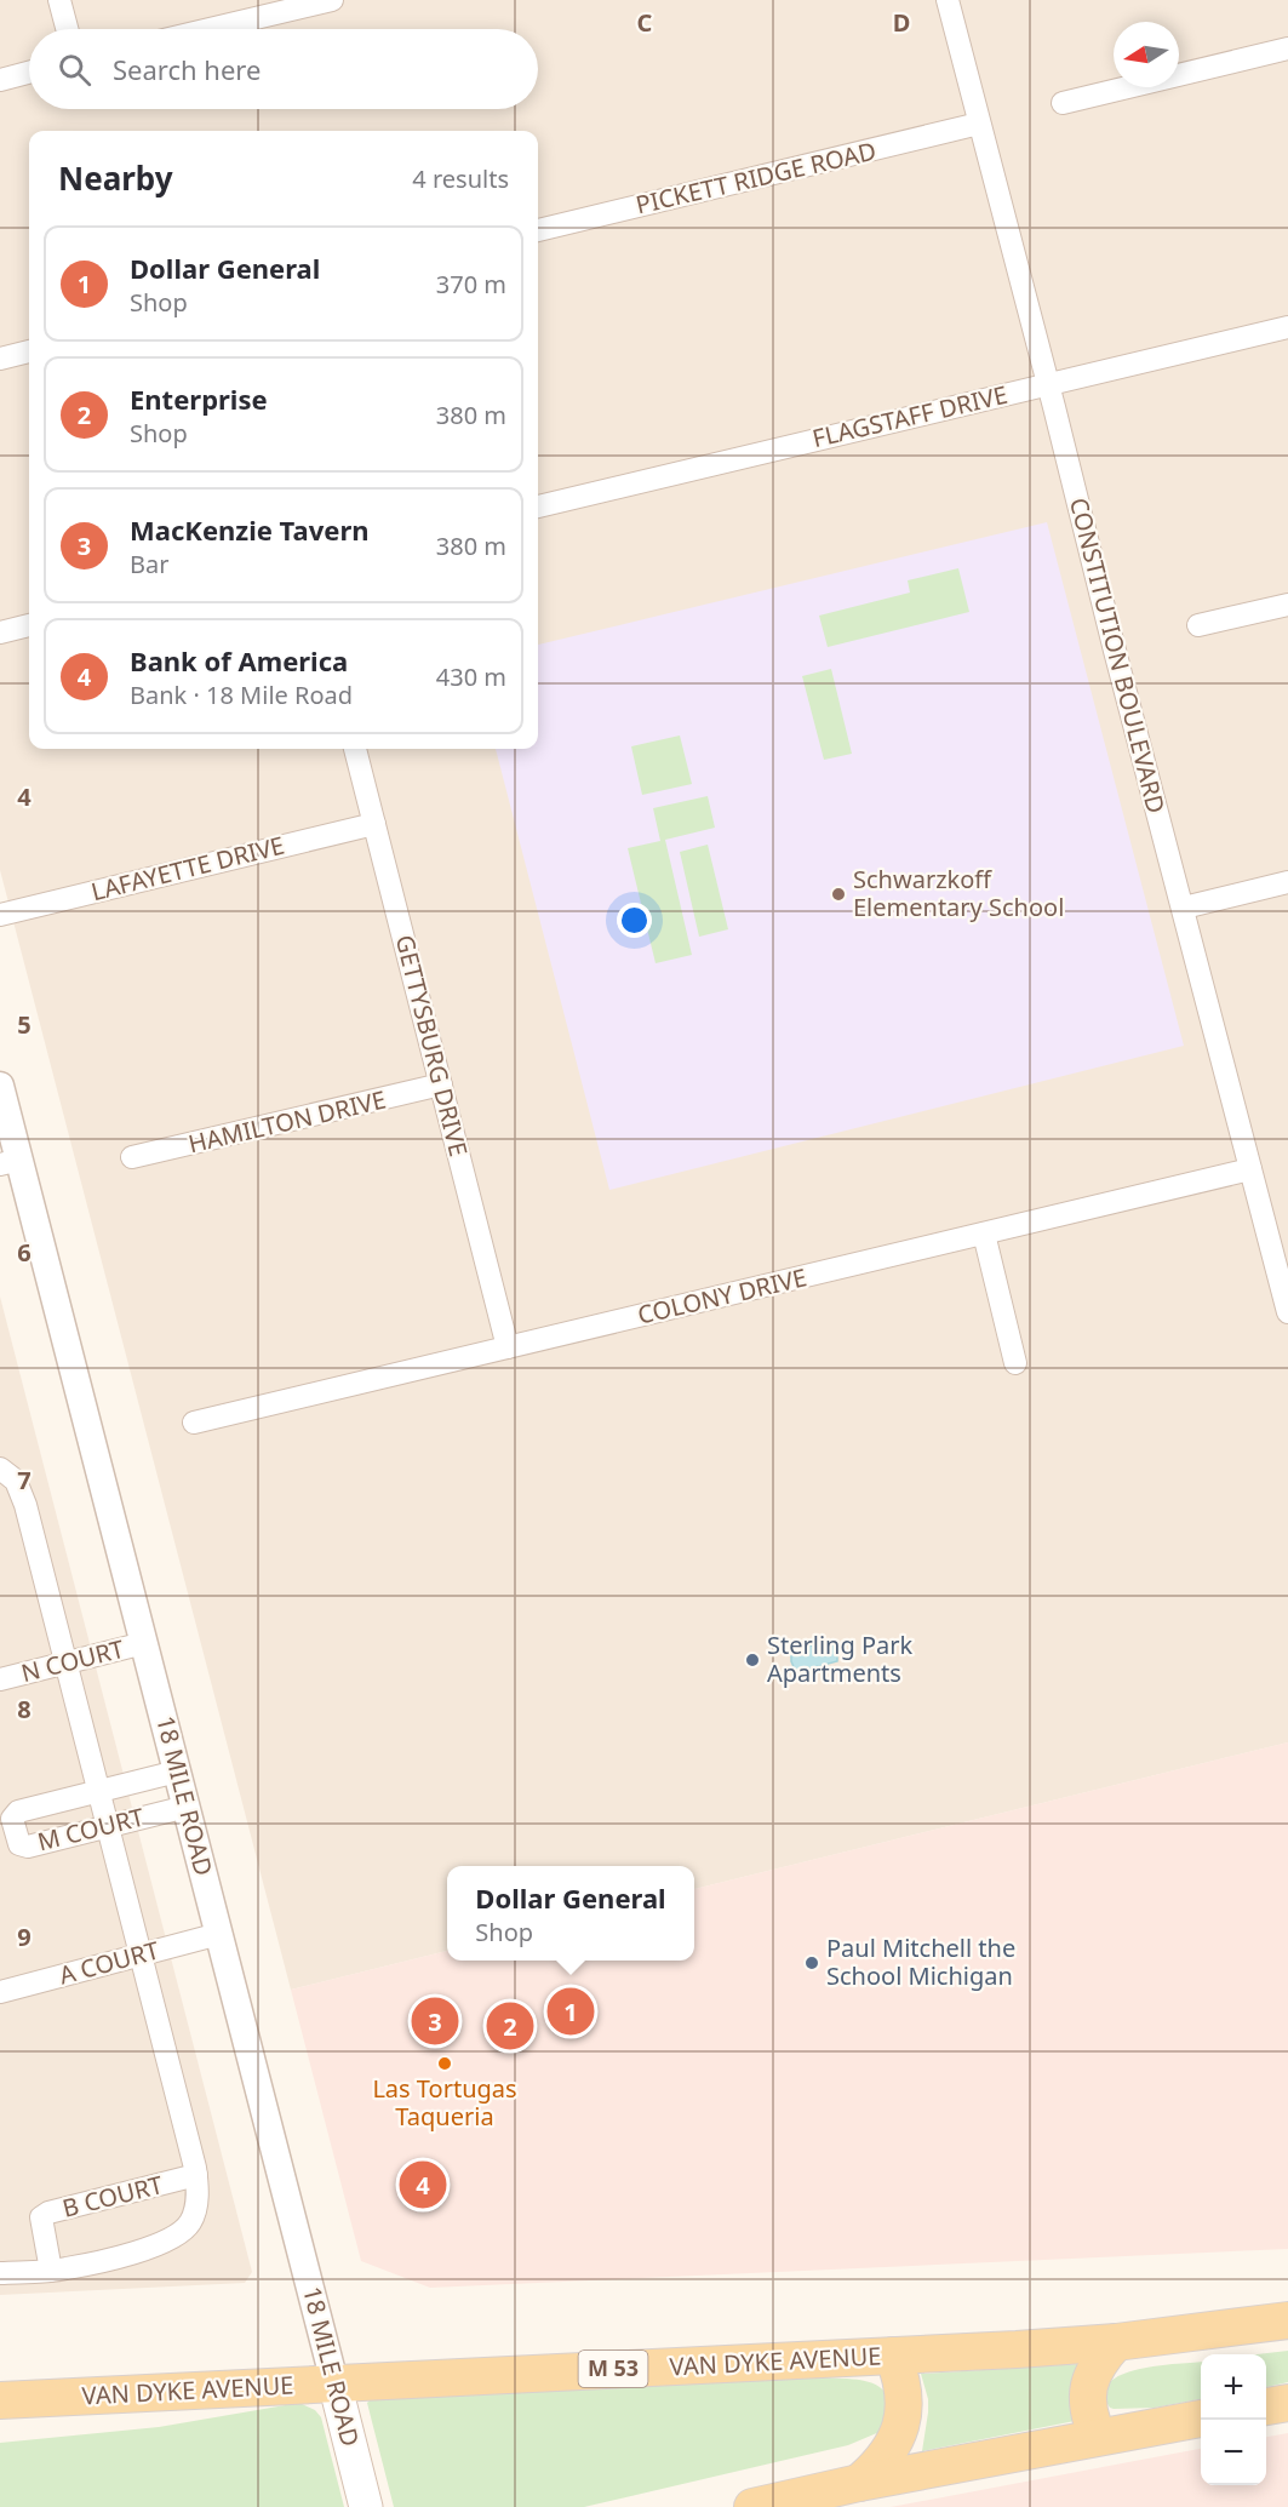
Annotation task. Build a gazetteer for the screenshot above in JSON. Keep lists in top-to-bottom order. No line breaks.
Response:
{"streets":{"main road":["18 MILE ROAD","VAN DYKE AVENUE","M 53"],"street":["PICKETT RIDGE ROAD","FLAGSTAFF DRIVE","CONSTITUTION BOULEVARD","LAFAYETTE DRIVE","GETTYSBURG DRIVE","HAMILTON DRIVE","COLONY DRIVE","N COURT","M COURT","A COURT","B COURT"]},"crossings":[["PICKETT RIDGE ROAD","CONSTITUTION BOULEVARD"],["FLAGSTAFF DRIVE","CONSTITUTION BOULEVARD"],["CONSTITUTION BOULEVARD","COLONY DRIVE"],["LAFAYETTE DRIVE","GETTYSBURG DRIVE"],["GETTYSBURG DRIVE","HAMILTON DRIVE"],["GETTYSBURG DRIVE","COLONY DRIVE"],["N COURT","18 MILE ROAD"],["18 MILE ROAD","M COURT"],["18 MILE ROAD","A COURT"],["18 MILE ROAD","VAN DYKE AVENUE"]],"places":["Schwarzkoff Elementary School","Sterling Park Apartments","Paul Mitchell the School Michigan","Las Tortugas Taqueria"],"north":"left","page":{"search":"Search here","heading":["Nearby","4 results"],"list":[{"mark":"1","name":"Dollar General","note":"Shop","value":"370 m"},{"mark":"2","name":"Enterprise","note":"Shop","value":"380 m"},{"mark":"3","name":"MacKenzie Tavern","note":"Bar","value":"380 m"},{"mark":"4","name":"Bank of America","note":"Bank · 18 Mile Road","value":"430 m"}],"popup":["Dollar General","Shop"],"pins":["1","3","2","4"],"map_buttons":["+","−"]},"grid":{"columns":["C","D"],"rows":["4","5","6","7","8","9"]}}
